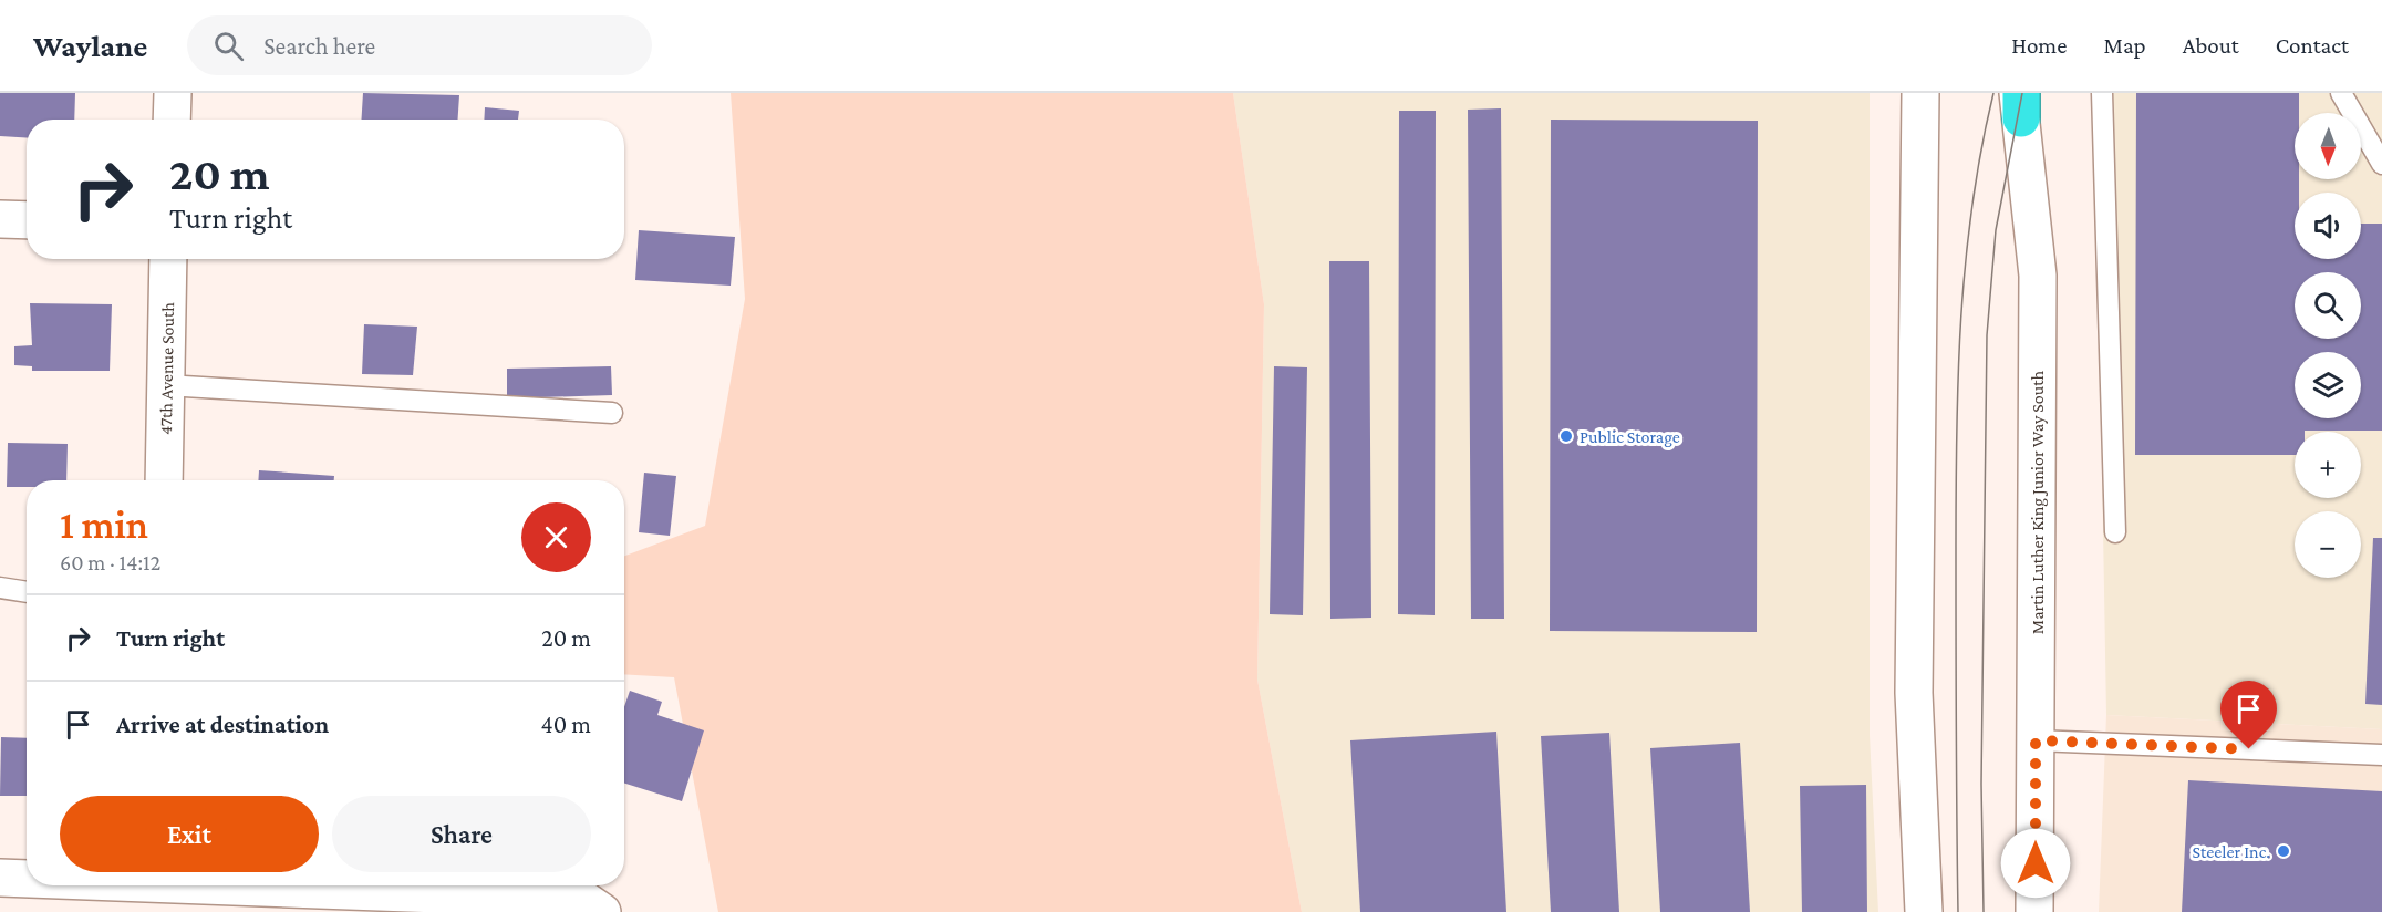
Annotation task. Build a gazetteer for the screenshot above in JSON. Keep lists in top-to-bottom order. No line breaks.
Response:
{"streets":{"main road":["47th Avenue South","Martin Luther King Junior Way South"]},"places":["Public Storage","Steeler Inc."],"north":"bottom","page":{"header":"Waylane","search":"Search here","nav":["Home","Map","About","Contact"],"map_buttons":["+","−"],"turn":["20 m","Turn right"],"heading":["1 min","60 m · 14:12"],"list":[{"name":"Turn right","value":"20 m"},{"name":"Arrive at destination","value":"40 m"}],"buttons":["Exit","Share"]}}
